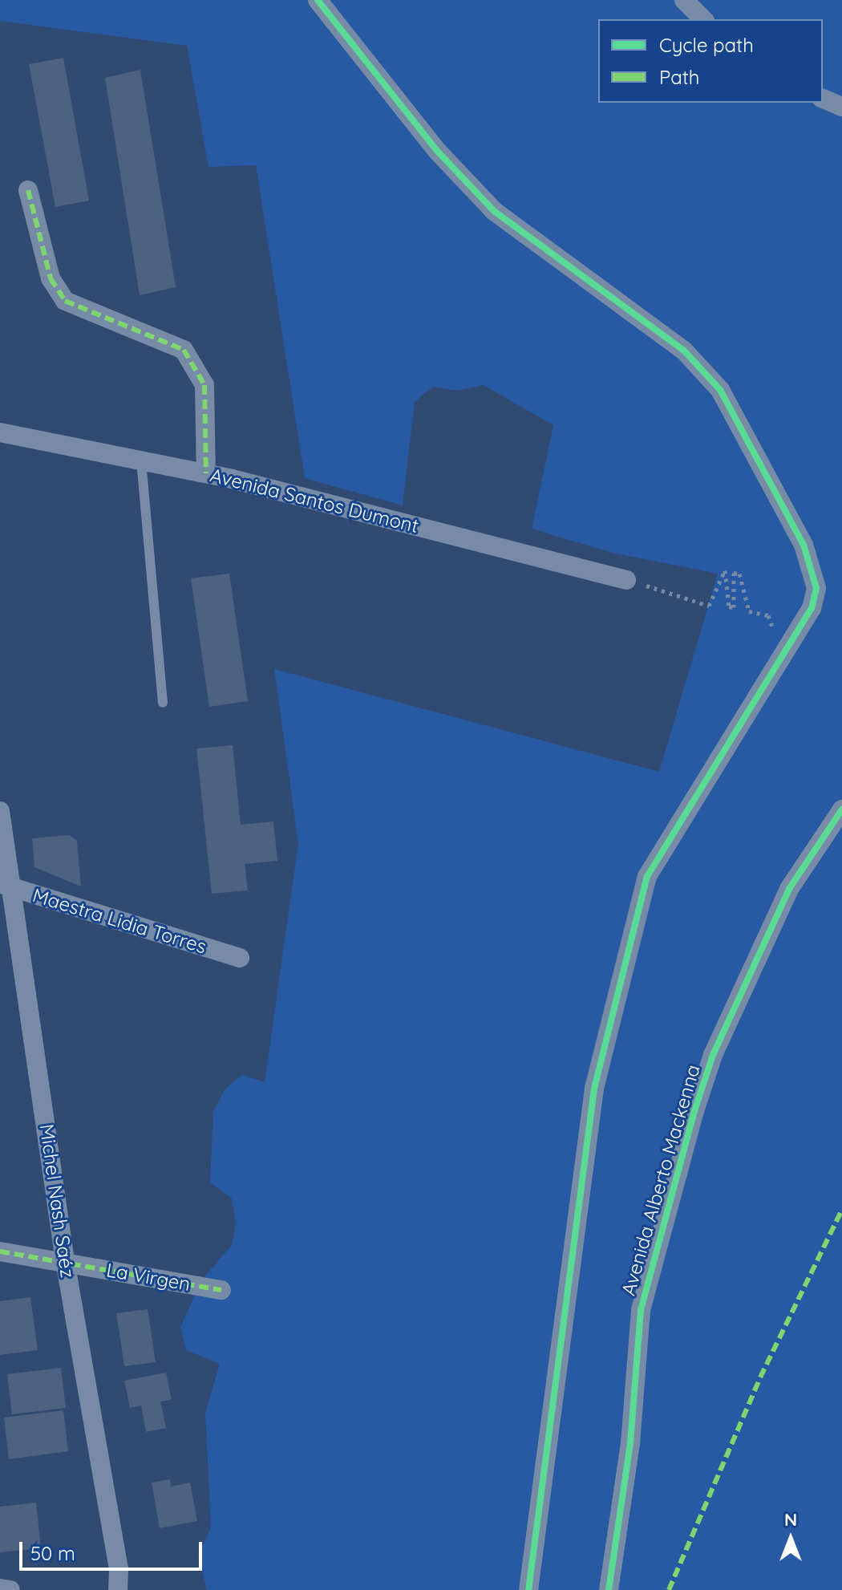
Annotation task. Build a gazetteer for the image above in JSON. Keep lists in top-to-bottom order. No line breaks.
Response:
{"streets":{"street":["Avenida Santos Dumont","Maestra Lidia Torres","Avenida Alberto Mackenna","Michel Nash Saéz","La Virgen"]},"crossings":[["Maestra Lidia Torres","Michel Nash Saéz"],["Michel Nash Saéz","La Virgen"]],"legend":["Cycle path","Path"],"scale_bar":"50 m","north":"top"}
